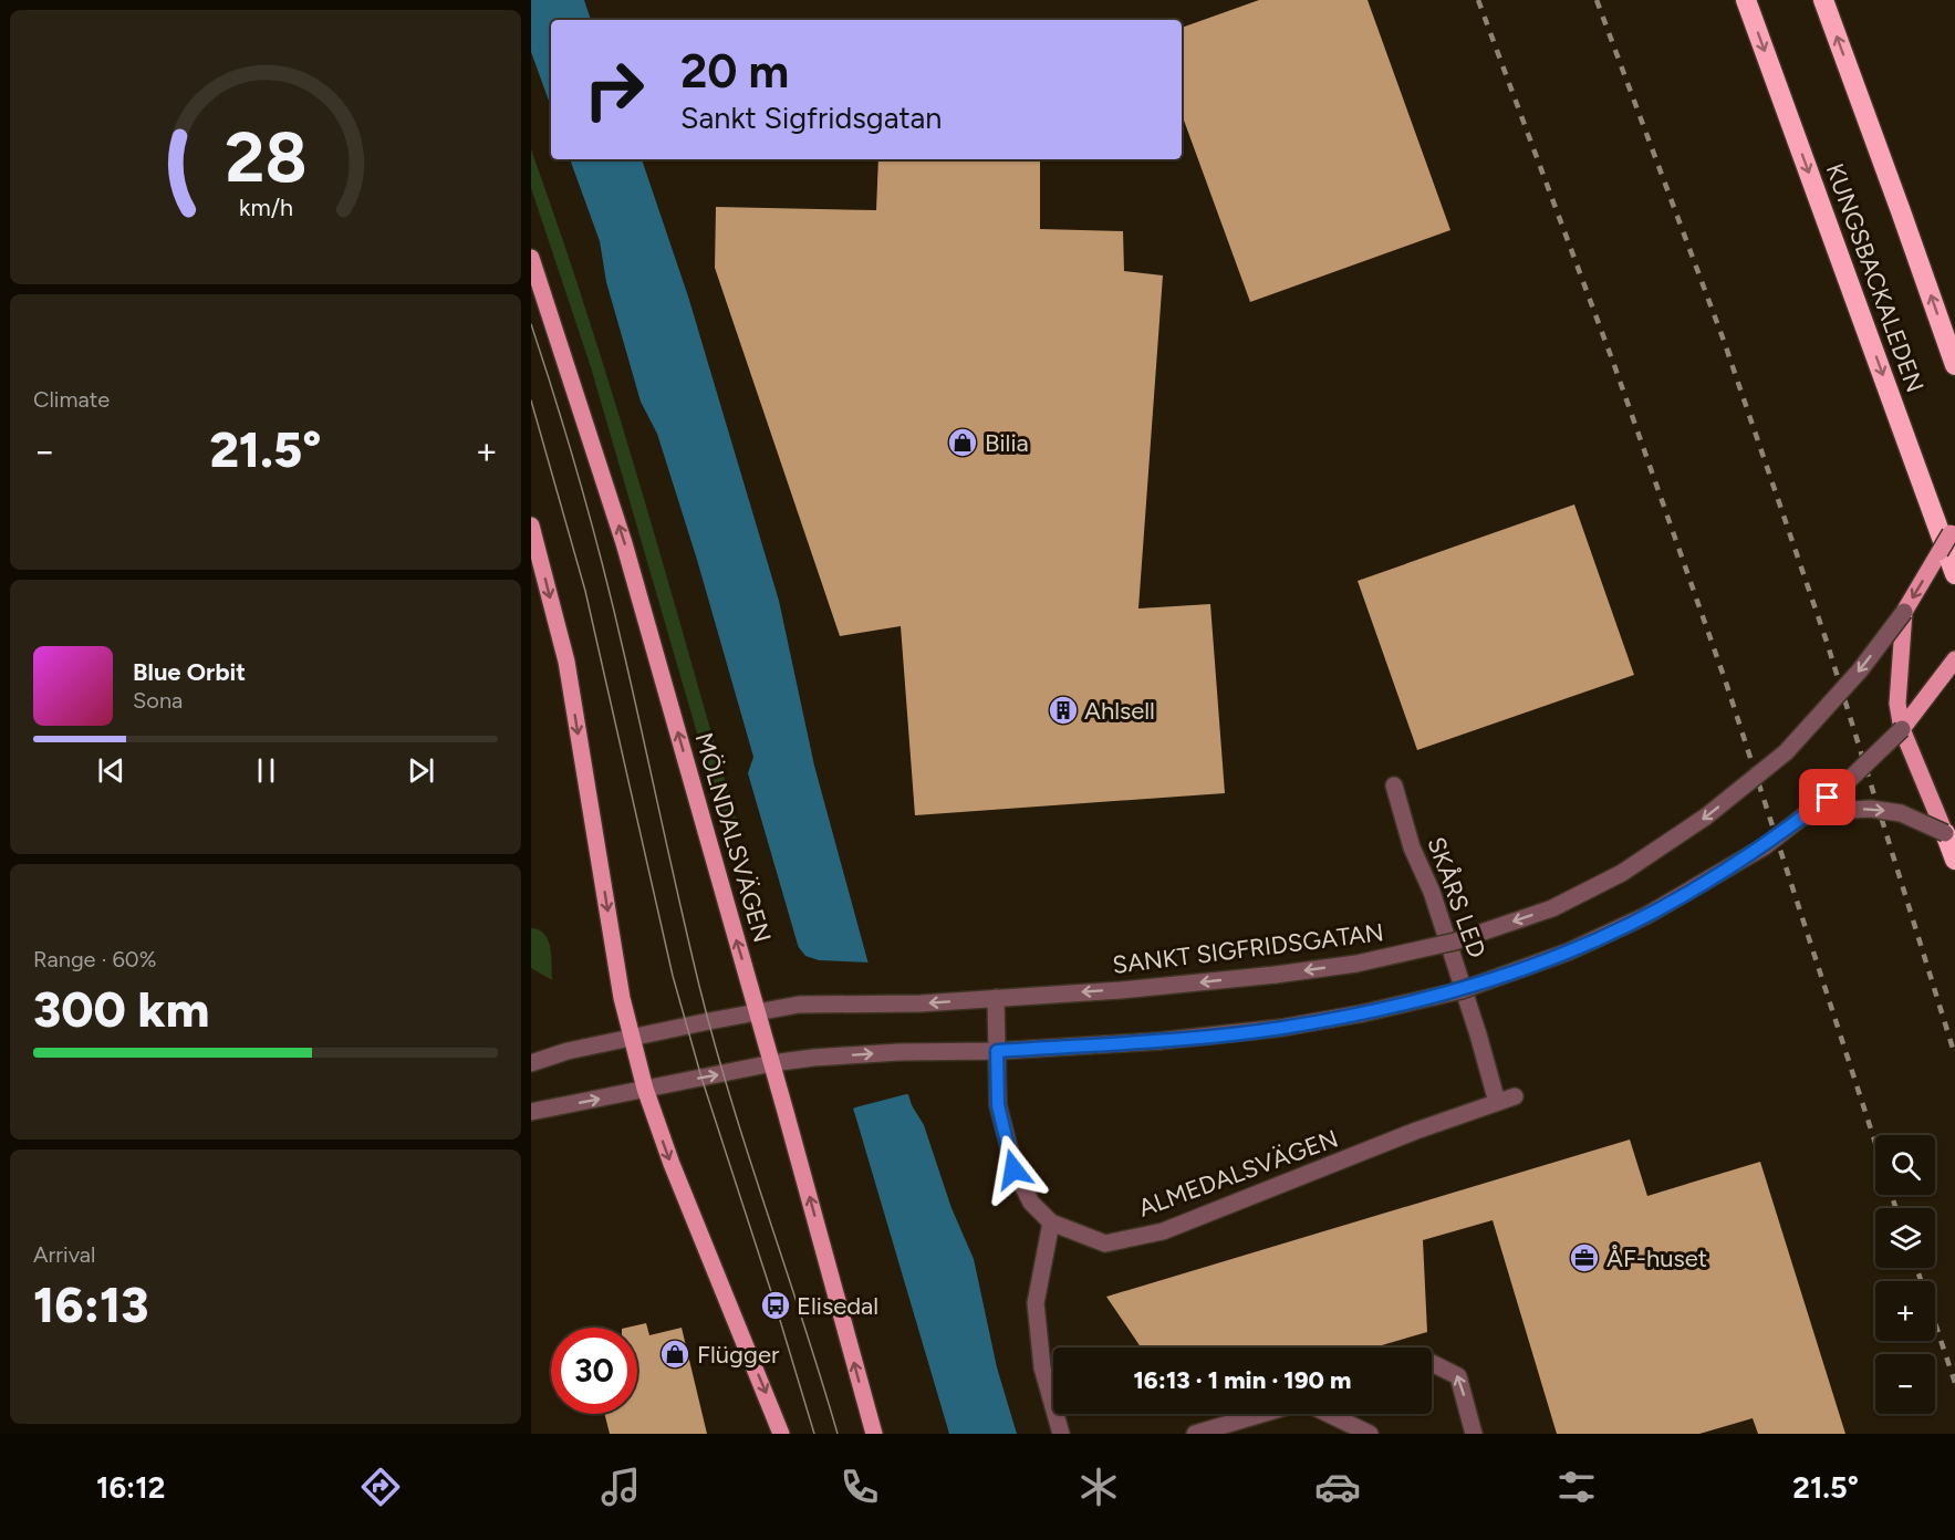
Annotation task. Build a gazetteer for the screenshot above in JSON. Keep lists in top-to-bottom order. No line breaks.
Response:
{"streets":{"highway":["KUNGSBACKALEDEN"],"main road":["MÖLNDALSVÄGEN","SANKT SIGFRIDSGATAN"],"street":["SKÅRS LED","ALMEDALSVÄGEN"]},"crossings":[["MÖLNDALSVÄGEN","SANKT SIGFRIDSGATAN"],["SKÅRS LED","ALMEDALSVÄGEN"],["SANKT SIGFRIDSGATAN","ALMEDALSVÄGEN"]],"places":{"shop":["Bilia","Flügger"],"building":["Ahlsell"],"office":["ÅF-huset"],"bus stop":["Elisedal"]},"page":{"turn":["20 m","Sankt Sigfridsgatan"],"tile":["Climate",["Range · 60%","300 km"],["Arrival","16:13"]],"heat":["−","21.5°","+"],"song":["Blue Orbit","Sona"],"map_buttons":["+","−"],"limit":"30","trip":"16:13 · 1 min · 190 m","tabs":["16:12","21.5°"],"gauge":["28","km/h"]}}
